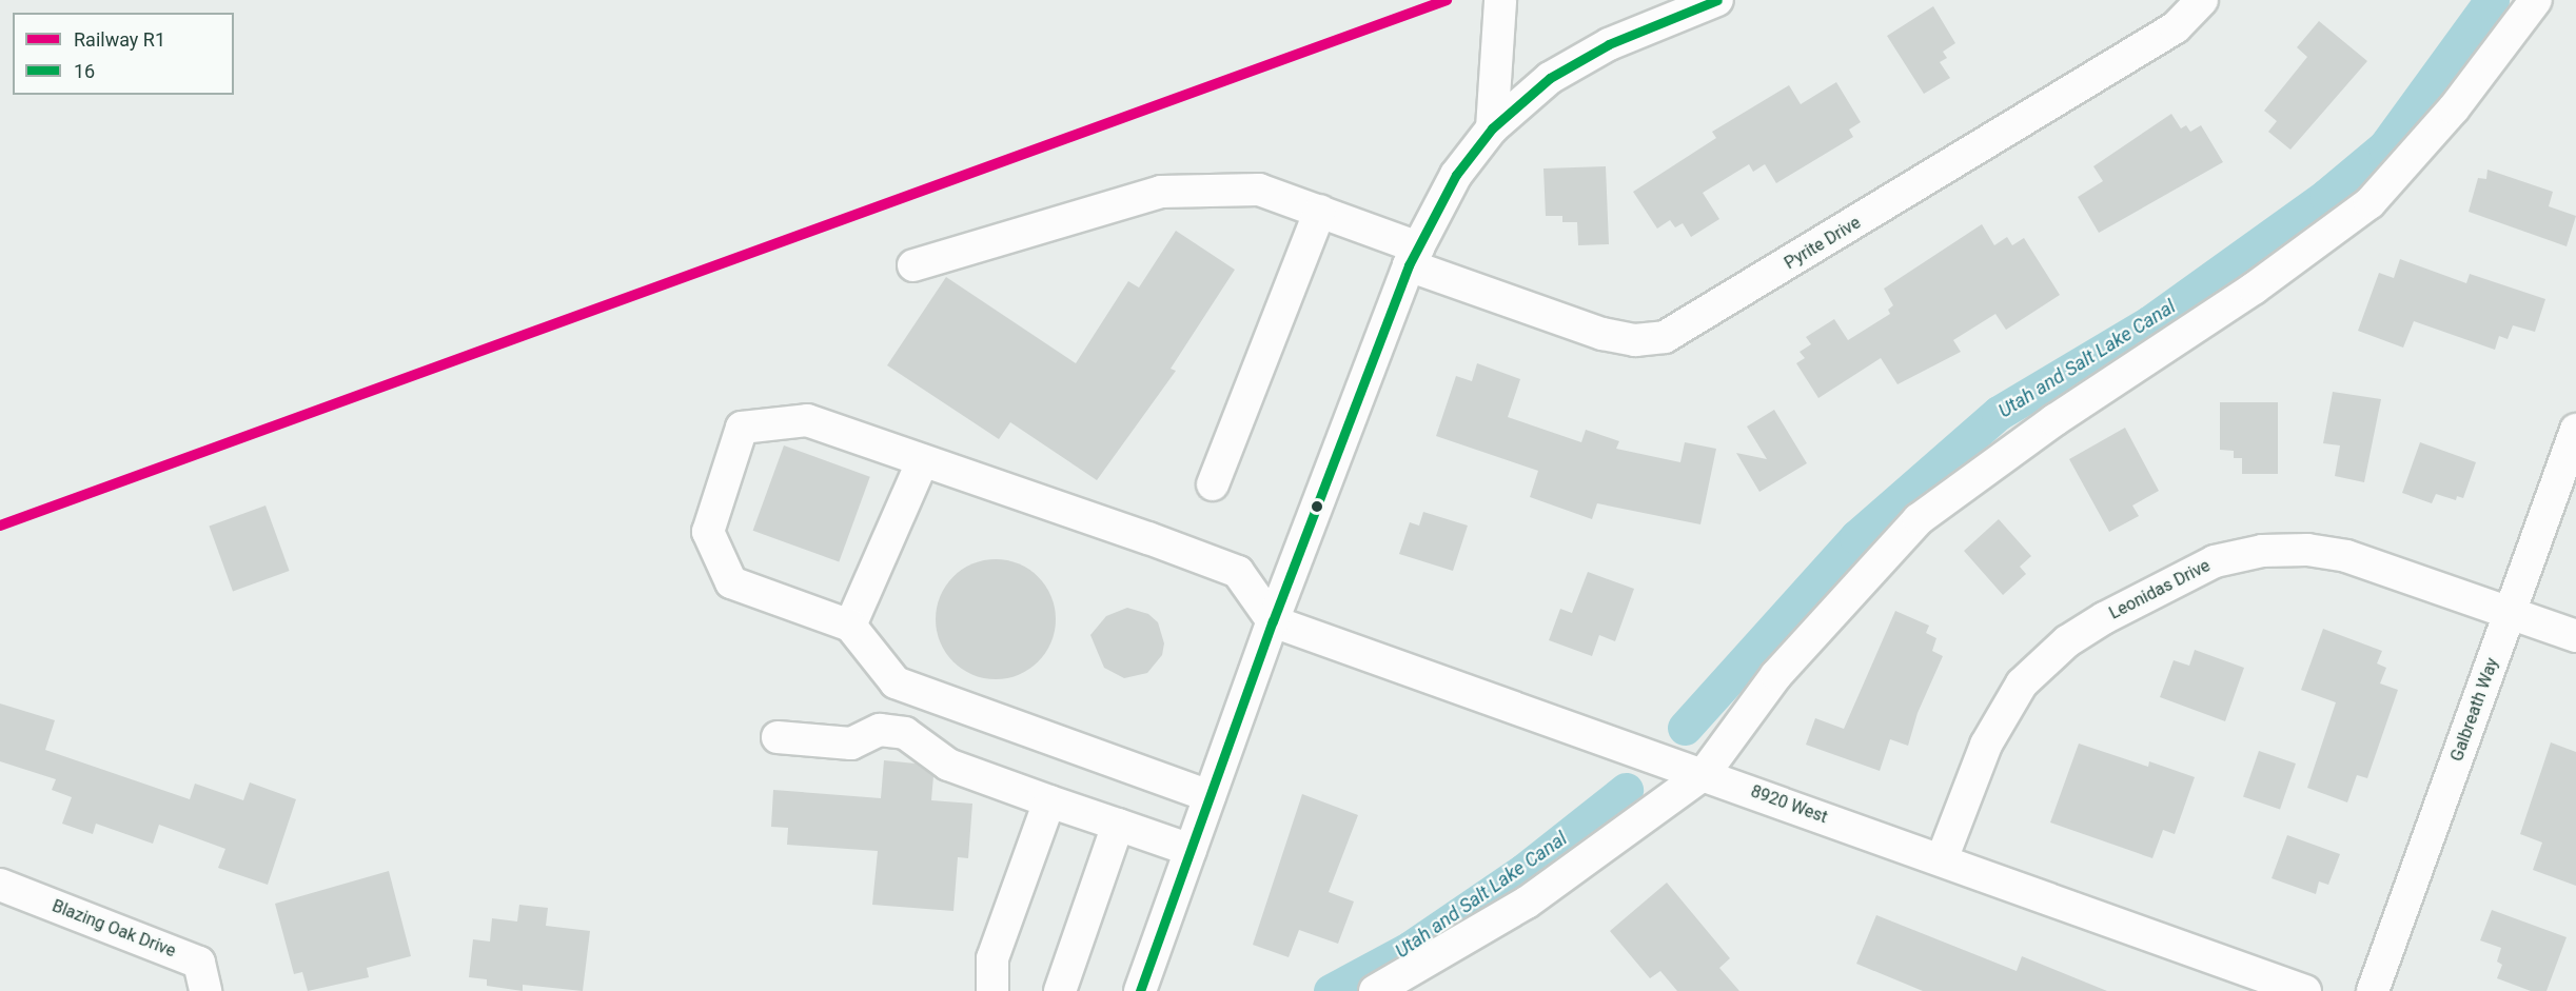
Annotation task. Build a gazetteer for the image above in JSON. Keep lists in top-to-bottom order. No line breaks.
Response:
{"streets":{"street":["Pyrite Drive","Leonidas Drive","Galbreath Way","8920 West","Blazing Oak Drive"]},"crossings":[["Leonidas Drive","Galbreath Way"],["Leonidas Drive","8920 West"]],"water":["Utah and Salt Lake Canal"],"lines":["rail line R1","transit line 16"],"legend":["Railway R1","16"]}
